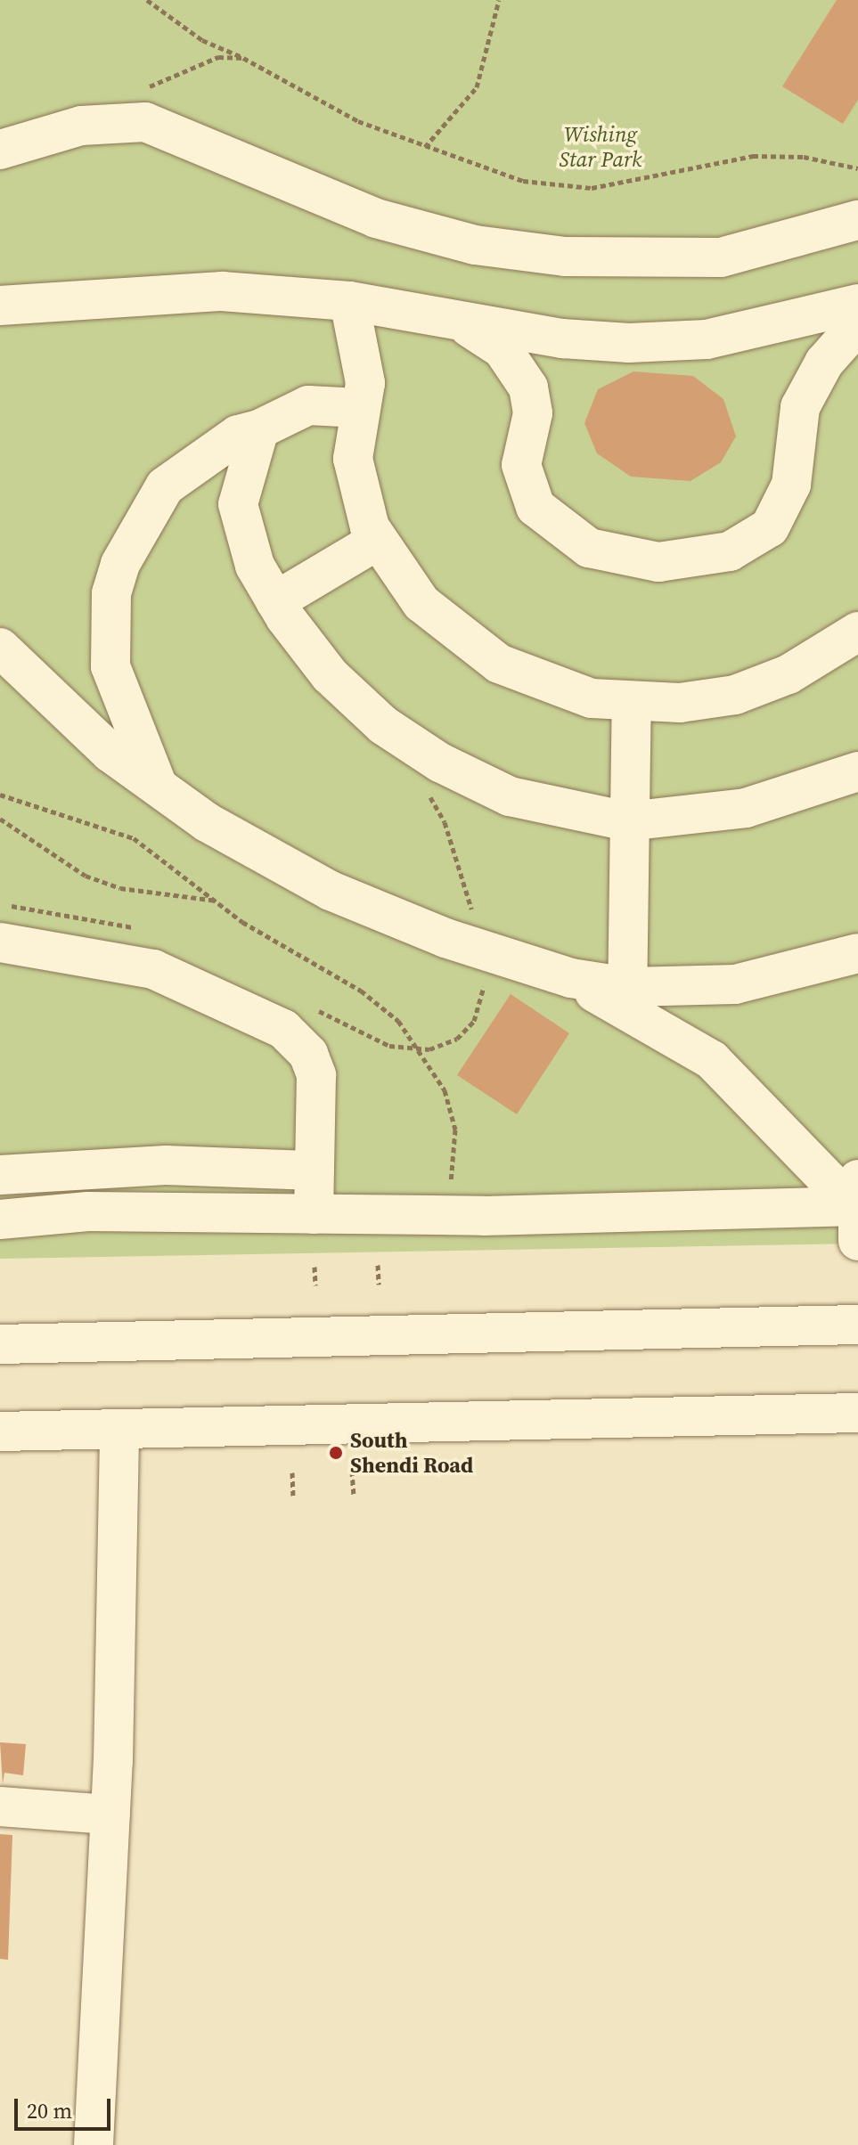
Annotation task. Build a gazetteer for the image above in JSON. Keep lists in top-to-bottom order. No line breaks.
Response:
{"parks":["Wishing Star Park"],"places":["South Shendi Road"],"scale_bar":"20 m"}
